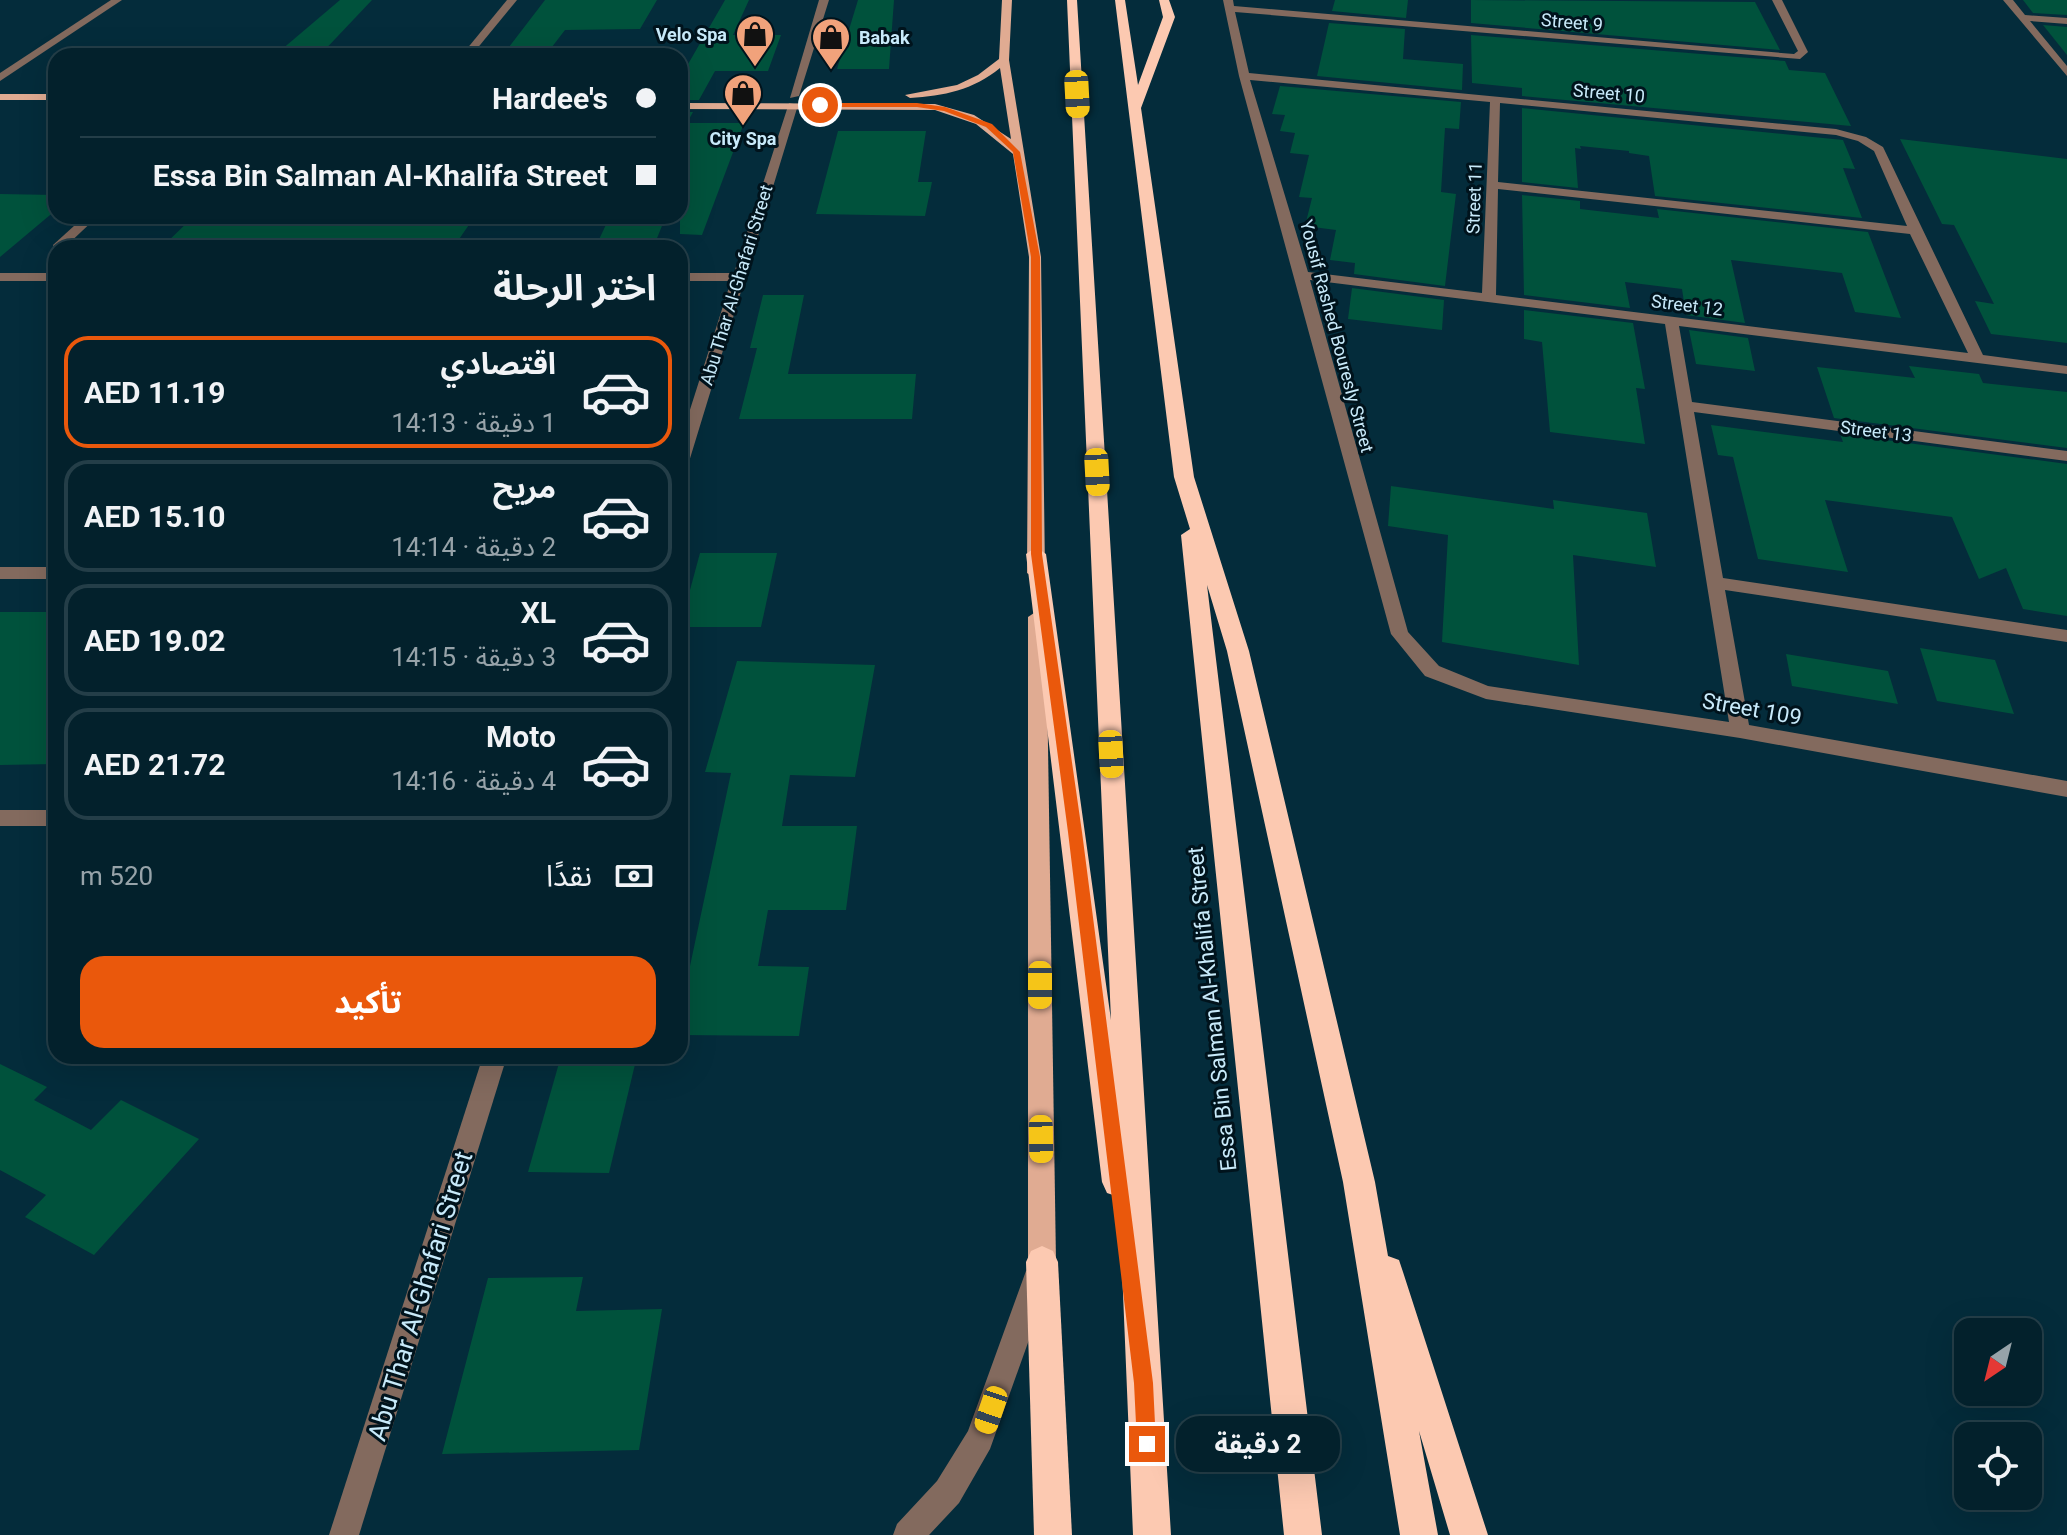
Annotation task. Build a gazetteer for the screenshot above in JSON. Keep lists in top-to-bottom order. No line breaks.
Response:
{"streets":{"highway":["Essa Bin Salman Al-Khalifa Street"],"street":["Street 9","Street 10","Street 11","Abu Thar Al-Ghafari Street","Street 12","Yousif Rashed Bouresly Street","Street 13","Street 109"]},"crossings":[["Street 9","Yousif Rashed Bouresly Street"],["Street 10","Street 11"],["Street 10","Street 12"],["Street 10","Yousif Rashed Bouresly Street"],["Street 11","Street 12"],["Street 12","Yousif Rashed Bouresly Street"],["Yousif Rashed Bouresly Street","Street 109"]],"places":{"shop":["Velo Spa","Babak","City Spa"]},"north":"bottom left","page":{"banner":["Hardee's","Essa Bin Salman Al-Khalifa Street"],"heading":"اختر الرحلة","list":[{"name":"اقتصادي","note":"1 دقيقة · 14:13","value":"AED 11.19"},{"name":"مريح","note":"2 دقيقة · 14:14","value":"AED 15.10"},{"name":"XL","note":"3 دقيقة · 14:15","value":"AED 19.02"},{"name":"Moto","note":"4 دقيقة · 14:16","value":"AED 21.72"}],"pay":["نقدًا","520 m"],"buttons":"تأكيد","bubble":"2 دقيقة"}}
